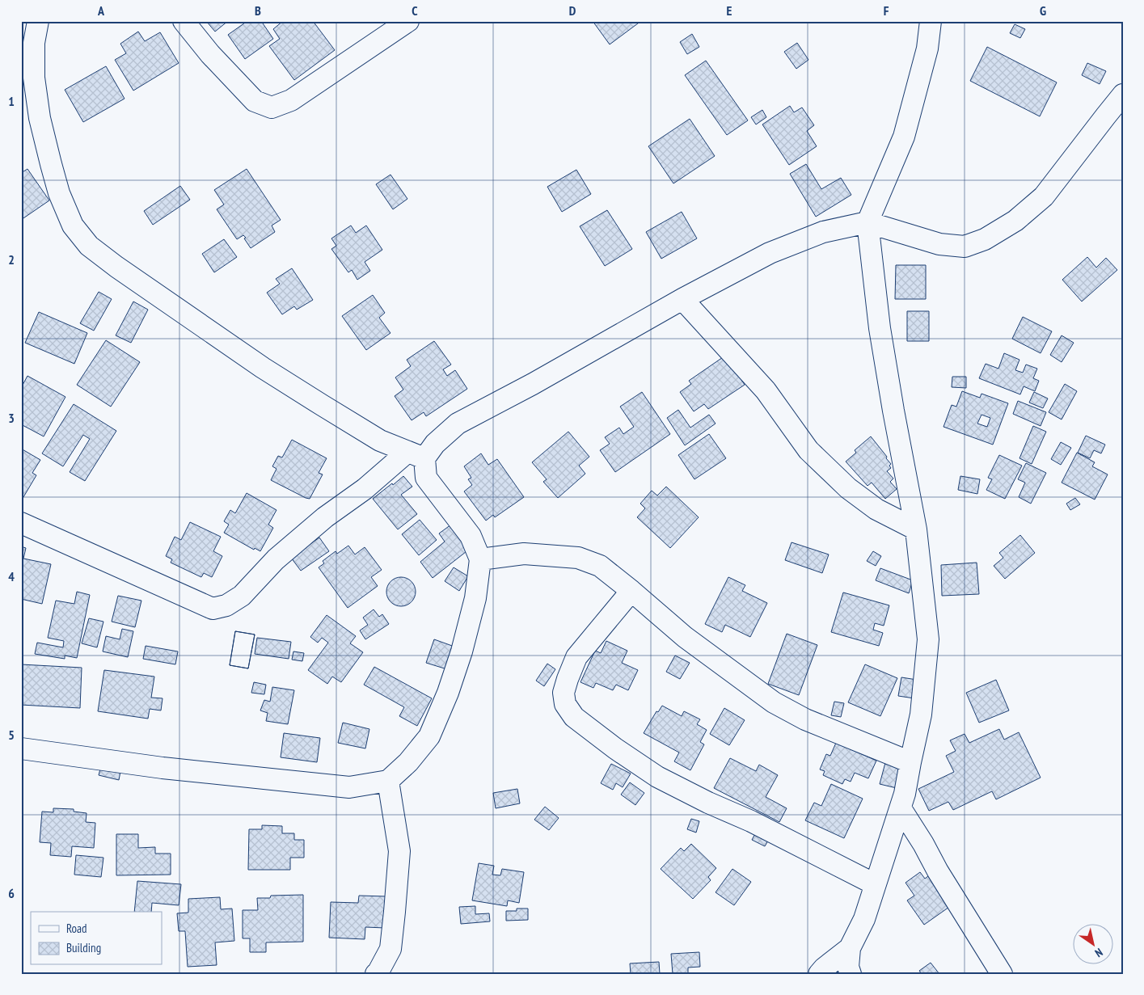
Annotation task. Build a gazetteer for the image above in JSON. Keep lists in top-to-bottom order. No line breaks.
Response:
{"legend":["Road","Building"],"north":"bottom right","grid":{"columns":["A","B","C","D","E","F","G"],"rows":["1","2","3","4","5","6"]}}
